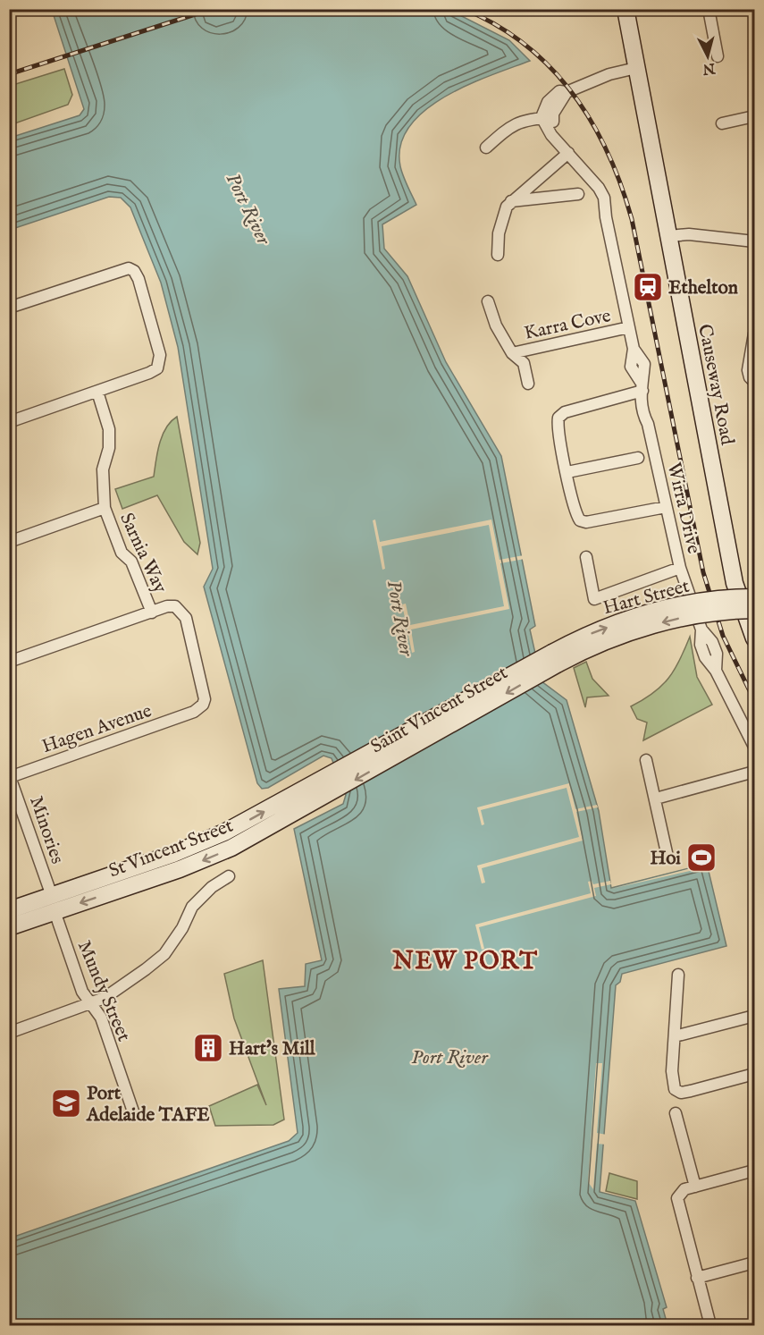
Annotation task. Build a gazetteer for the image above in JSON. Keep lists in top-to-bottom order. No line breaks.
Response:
{"streets":{"main road":["Causeway Road","Hart Street","Saint Vincent Street","St Vincent Street"],"street":["Karra Cove","Wirra Drive","Sarnia Way","Hagen Avenue","Minories","Mundy Street"]},"crossings":[["Karra Cove","Wirra Drive"],["Sarnia Way","Hagen Avenue"],["Hart Street","Saint Vincent Street"],["Saint Vincent Street","St Vincent Street"],["Hagen Avenue","Minories"],["Minories","St Vincent Street"],["Minories","Mundy Street"],["St Vincent Street","Mundy Street"]],"districts":["NEW PORT"],"water":["Port River"],"places":{"station":["Ethelton"],"sports":["Hoi"],"building":["Hart's Mill"],"school or university":["Port Adelaide TAFE"]},"north":"bottom"}
